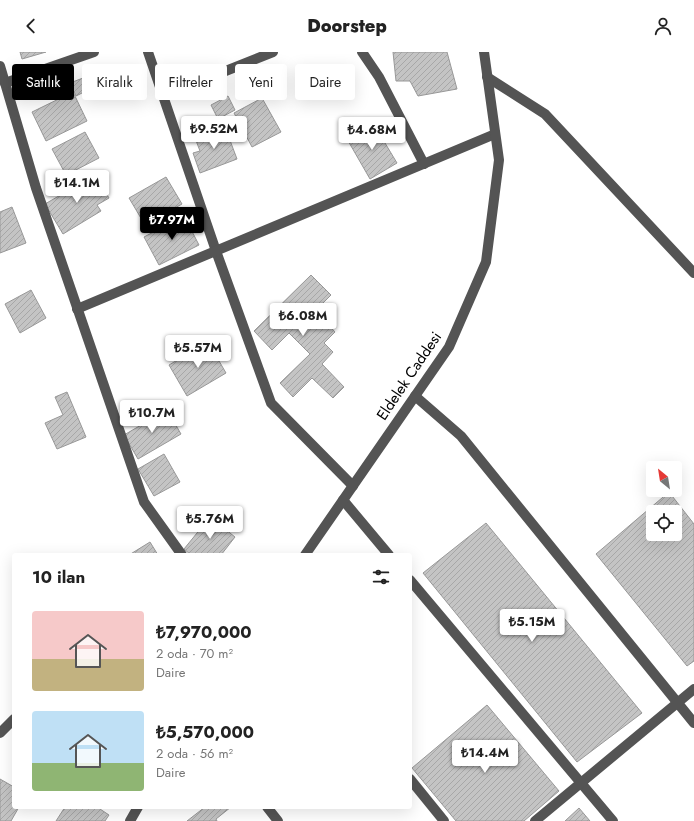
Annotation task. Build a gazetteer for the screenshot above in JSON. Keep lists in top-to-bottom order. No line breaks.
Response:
{"streets":{"street":["Eldelek Caddesi"]},"north":"top left","page":{"header":"Doorstep","chip":["Satılık","Kiralık","Filtreler","Yeni","Daire"],"price":["₺9.52M","₺4.68M","₺14.1M","₺7.97M","₺6.08M","₺5.57M","₺10.7M","₺5.76M","₺5.15M","₺14.4M"],"heading":"10 ilan","list":[{"name":"₺7,970,000","note":"2 oda · 70 m² · Daire"},{"name":"₺5,570,000","note":"2 oda · 56 m² · Daire"}]}}
